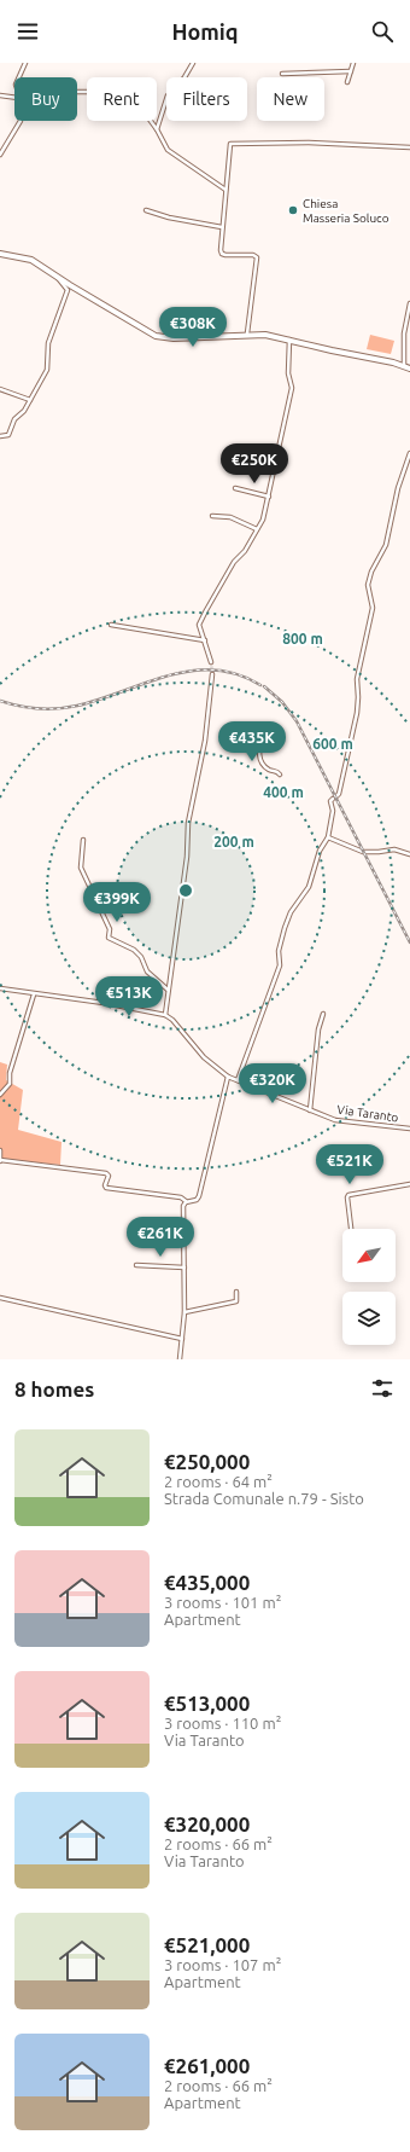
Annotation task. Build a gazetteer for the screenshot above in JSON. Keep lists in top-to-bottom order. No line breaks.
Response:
{"streets":{"street":["Via Taranto"]},"places":["Chiesa Masseria Soluco"],"north":"bottom left","page":{"header":"Homiq","chip":["Buy","Rent","Filters","New"],"price":["€308K","€250K","€435K","€399K","€513K","€320K","€521K","€261K"],"heading":"8 homes","list":[{"name":"€250,000","note":"2 rooms · 64 m² · Strada Comunale n.79 - Sisto"},{"name":"€435,000","note":"3 rooms · 101 m² · Apartment"},{"name":"€513,000","note":"3 rooms · 110 m² · Via Taranto"},{"name":"€320,000","note":"2 rooms · 66 m² · Via Taranto"},{"name":"€521,000","note":"3 rooms · 107 m² · Apartment"},{"name":"€261,000","note":"2 rooms · 66 m² · Apartment"}]},"rings":["800 m","600 m","400 m","200 m"]}
